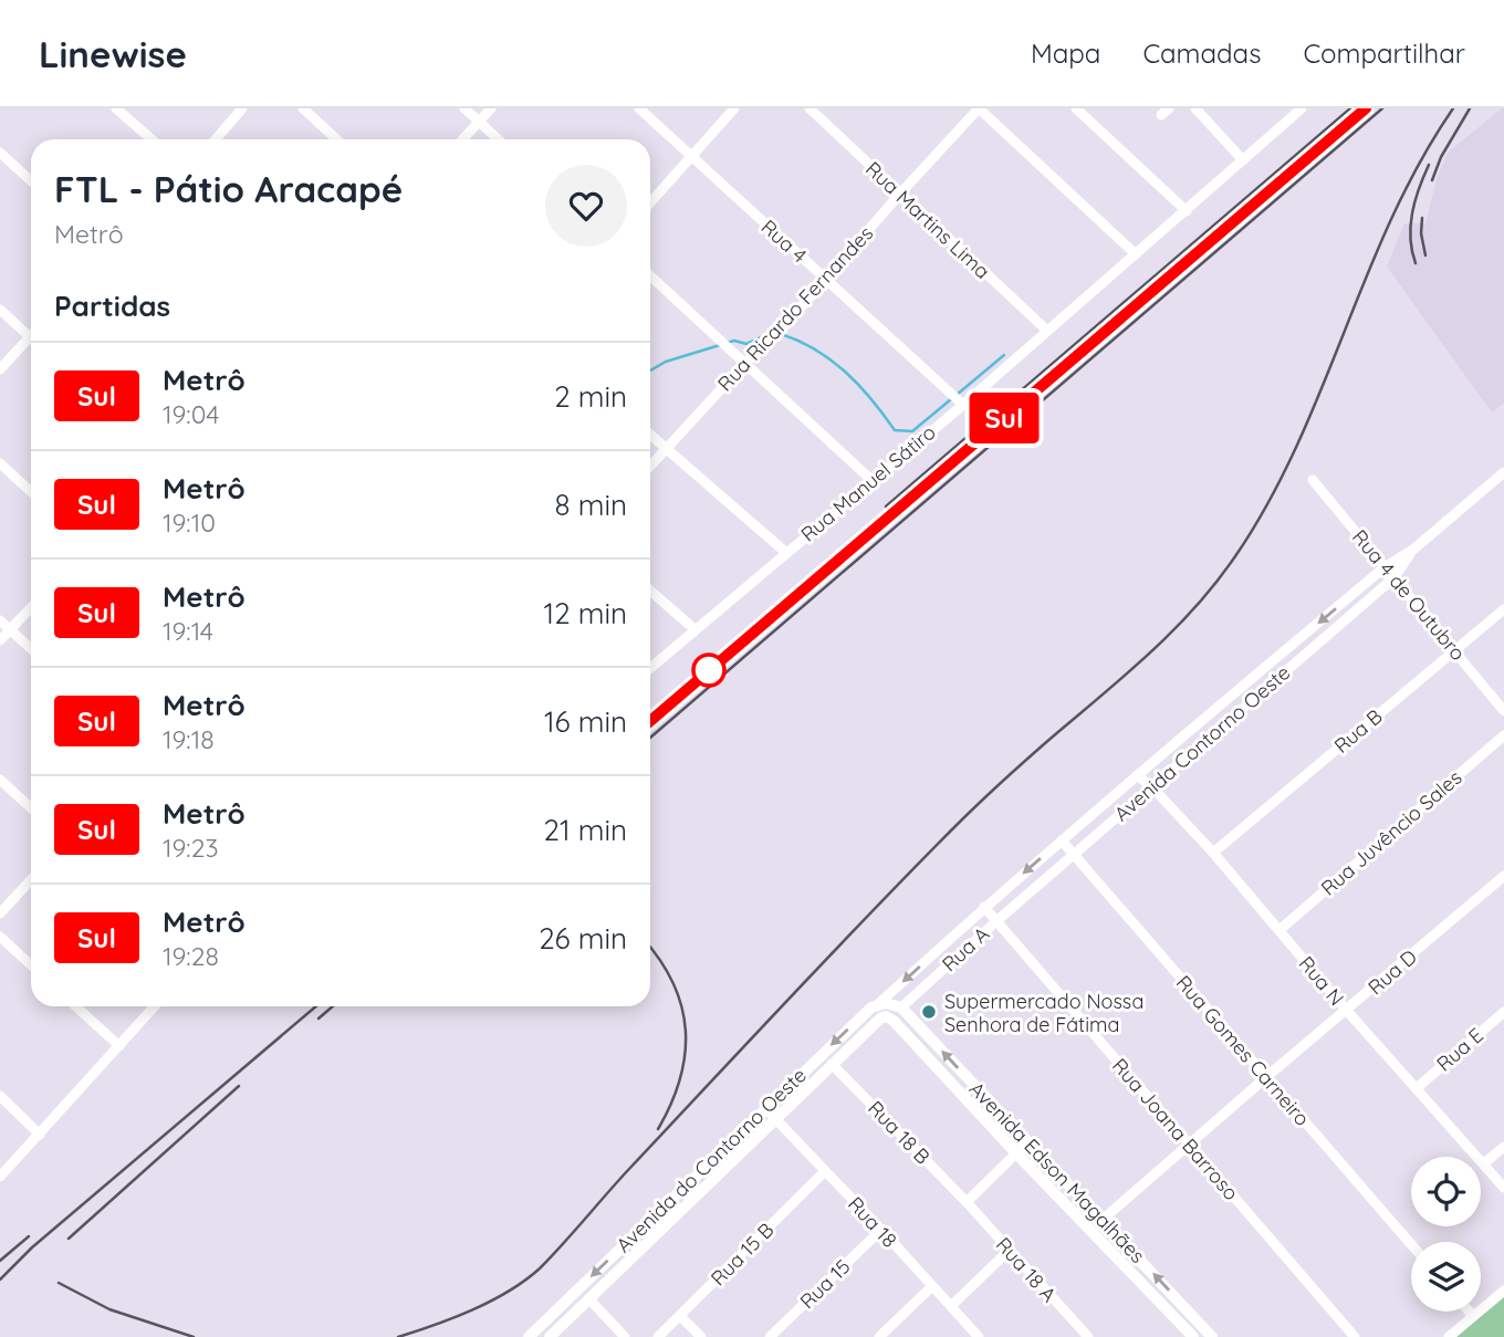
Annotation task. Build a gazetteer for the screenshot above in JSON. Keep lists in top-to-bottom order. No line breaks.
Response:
{"streets":{"street":["Rua Martins Lima","Rua 4","Rua Ricardo Fernandes","Rua Manuel Sátiro","Rua 4 de Outubro","Rua B","Avenida Contorno Oeste","Rua Juvêncio Sales","Rua A","Rua D","Rua N","Rua E","Rua Gomes Carneiro","Rua Joana Barroso","Rua 18 B","Avenida do Contorno Oeste","Avenida Edson Magalhães","Rua 18","Rua 15 B","Rua 18 A","Rua 15"]},"crossings":[["Rua Martins Lima","Rua Ricardo Fernandes"],["Rua Martins Lima","Rua Manuel Sátiro"],["Rua 4","Rua Ricardo Fernandes"],["Rua 4","Rua Manuel Sátiro"],["Rua 4 de Outubro","Rua B"],["Rua 4 de Outubro","Avenida Contorno Oeste"],["Rua B","Rua N"],["Avenida Contorno Oeste","Rua A"],["Avenida Contorno Oeste","Rua N"],["Avenida Contorno Oeste","Rua Gomes Carneiro"],["Avenida Contorno Oeste","Rua Joana Barroso"],["Avenida Contorno Oeste","Avenida do Contorno Oeste"],["Rua Juvêncio Sales","Rua N"],["Rua A","Rua Joana Barroso"],["Rua A","Avenida Edson Magalhães"],["Rua D","Rua N"],["Rua D","Rua Gomes Carneiro"],["Rua D","Rua Joana Barroso"],["Rua D","Avenida Edson Magalhães"],["Rua N","Rua E"],["Rua 18 B","Avenida do Contorno Oeste"],["Rua 18 B","Rua 18 A"],["Avenida do Contorno Oeste","Avenida Edson Magalhães"],["Avenida do Contorno Oeste","Rua 18"],["Rua 18","Rua 15 B"],["Rua 18","Rua 15"]],"places":["Supermercado Nossa Senhora de Fátima"],"lines":["metro line Sul"],"page":{"header":"Linewise","nav":["Mapa","Camadas","Compartilhar"],"on_map":"Sul","heading":[["FTL - Pátio Aracapé","Metrô"],"Partidas"],"list":[{"mark":"Sul","name":"Metrô","note":"19:04","value":"2 min"},{"mark":"Sul","name":"Metrô","note":"19:10","value":"8 min"},{"mark":"Sul","name":"Metrô","note":"19:14","value":"12 min"},{"mark":"Sul","name":"Metrô","note":"19:18","value":"16 min"},{"mark":"Sul","name":"Metrô","note":"19:23","value":"21 min"},{"mark":"Sul","name":"Metrô","note":"19:28","value":"26 min"}]}}
